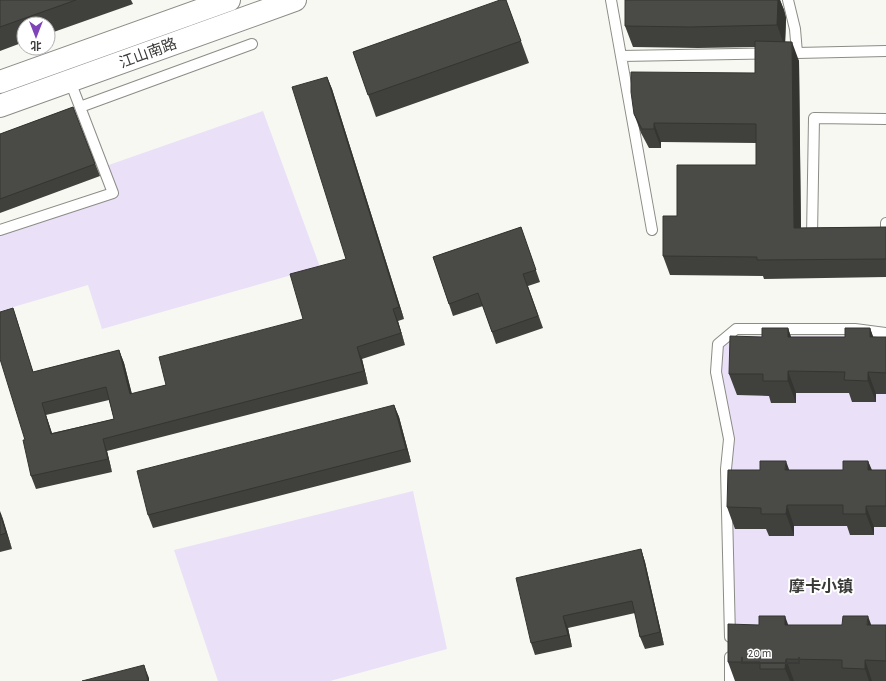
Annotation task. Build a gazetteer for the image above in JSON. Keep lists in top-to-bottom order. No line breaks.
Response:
{"streets":{"street":["江山南路"]},"districts":["摩卡小镇"],"scale_bar":"20 m","north":"bottom"}
